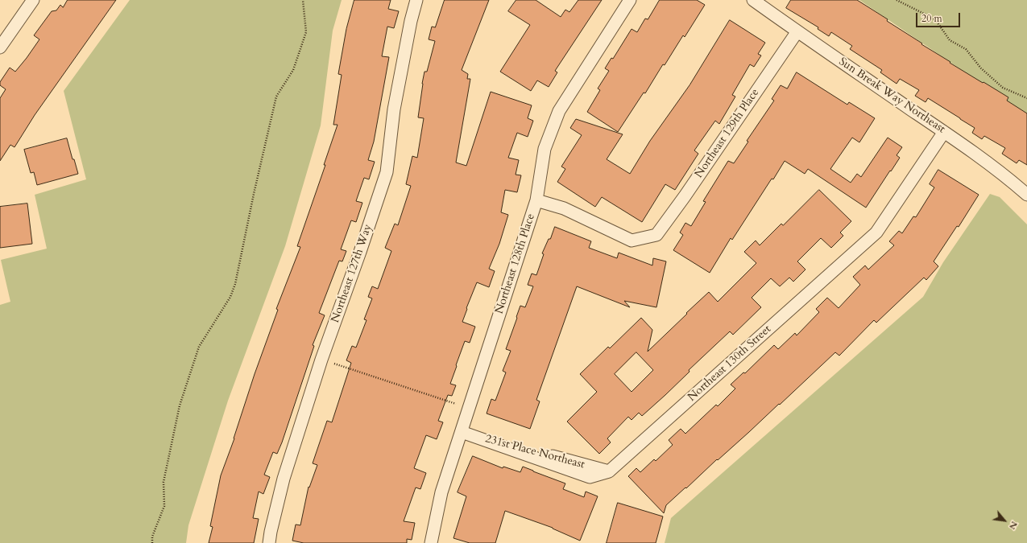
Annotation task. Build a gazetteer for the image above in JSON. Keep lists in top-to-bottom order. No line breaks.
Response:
{"streets":{"street":["Sun Break Way Northeast","Northeast 129th Place","Northeast 128th Place","Northeast 127th Way","Northeast 130th Street","231st Place Northeast"]},"crossings":[["Sun Break Way Northeast","Northeast 129th Place"],["Sun Break Way Northeast","Northeast 130th Street"],["Northeast 129th Place","Northeast 128th Place"],["Northeast 128th Place","231st Place Northeast"],["Northeast 130th Street","231st Place Northeast"]],"scale_bar":"20 m","north":"bottom right"}
